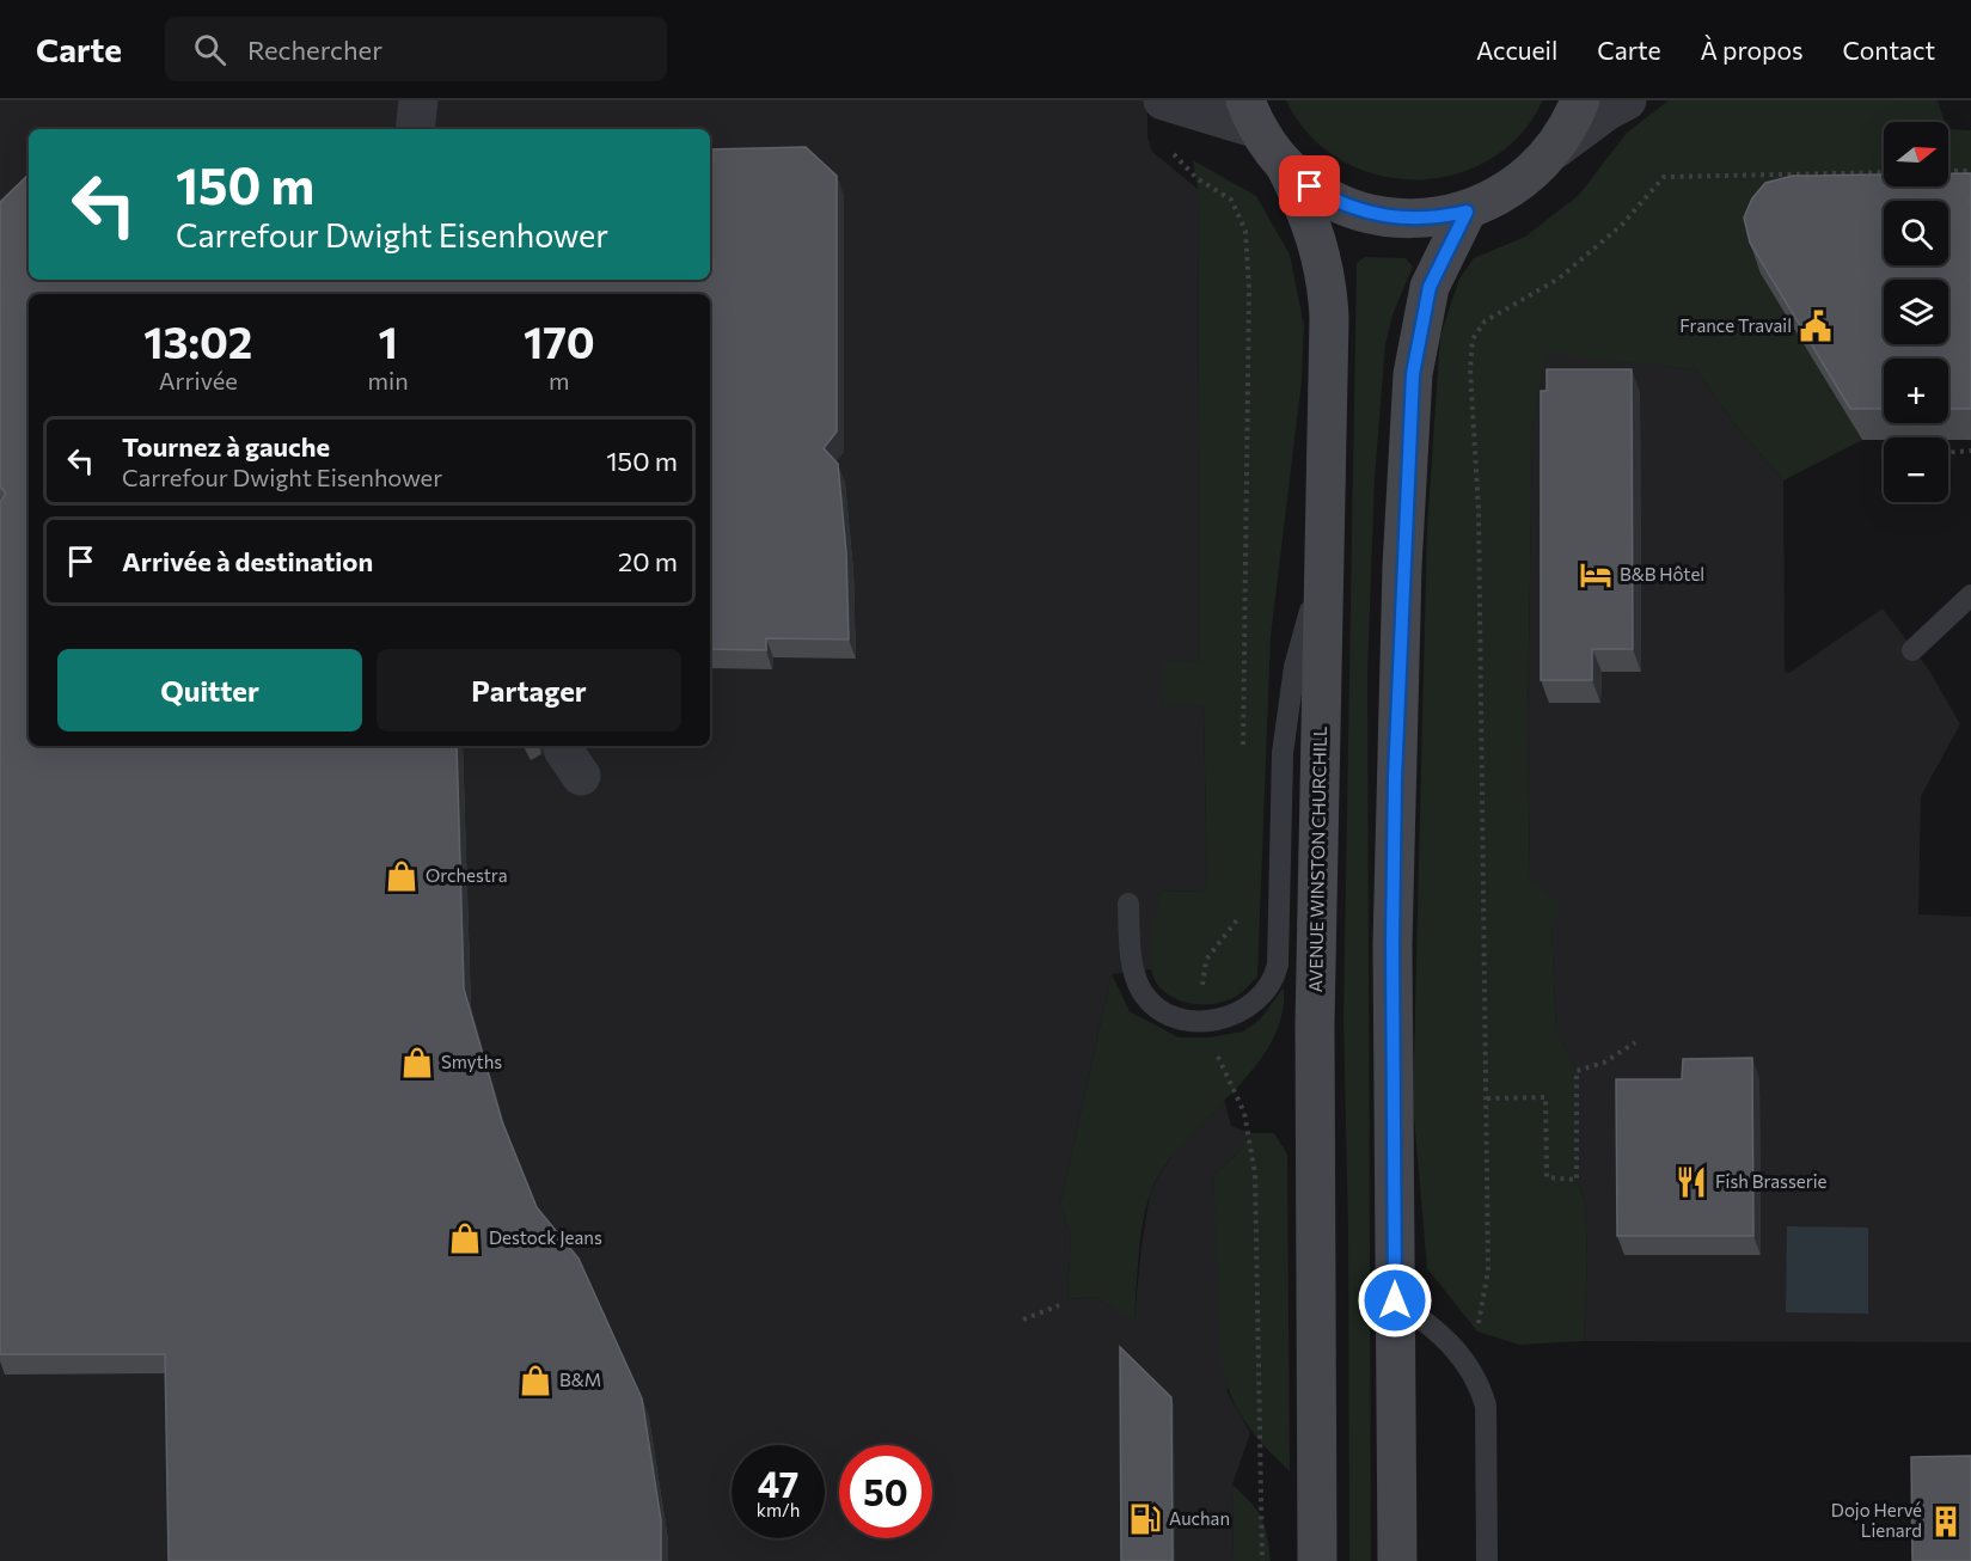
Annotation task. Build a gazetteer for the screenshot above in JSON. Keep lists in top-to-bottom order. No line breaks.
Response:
{"streets":{"main road":["AVENUE WINSTON CHURCHILL"]},"places":{"public building":["France Travail"],"hotel":["B&B Hôtel"],"shop":["Orchestra","Smyths","Destock Jeans","B&M"],"restaurant":["Fish Brasserie"],"fuel station":["Auchan"],"building":["Dojo Hervé Lienard"]},"north":"right","page":{"header":"Carte","search":"Rechercher","nav":["Accueil","Carte","À propos","Contact"],"map_buttons":["+","−"],"turn":["150 m","Carrefour Dwight Eisenhower"],"eta":["13:02","Arrivée","1","min","170","m"],"list":[{"name":"Tournez à gauche","note":"Carrefour Dwight Eisenhower","value":"150 m"},{"name":"Arrivée à destination","value":"20 m"}],"buttons":["Quitter","Partager"],"speed":"47 km/h","limit":"50"}}
